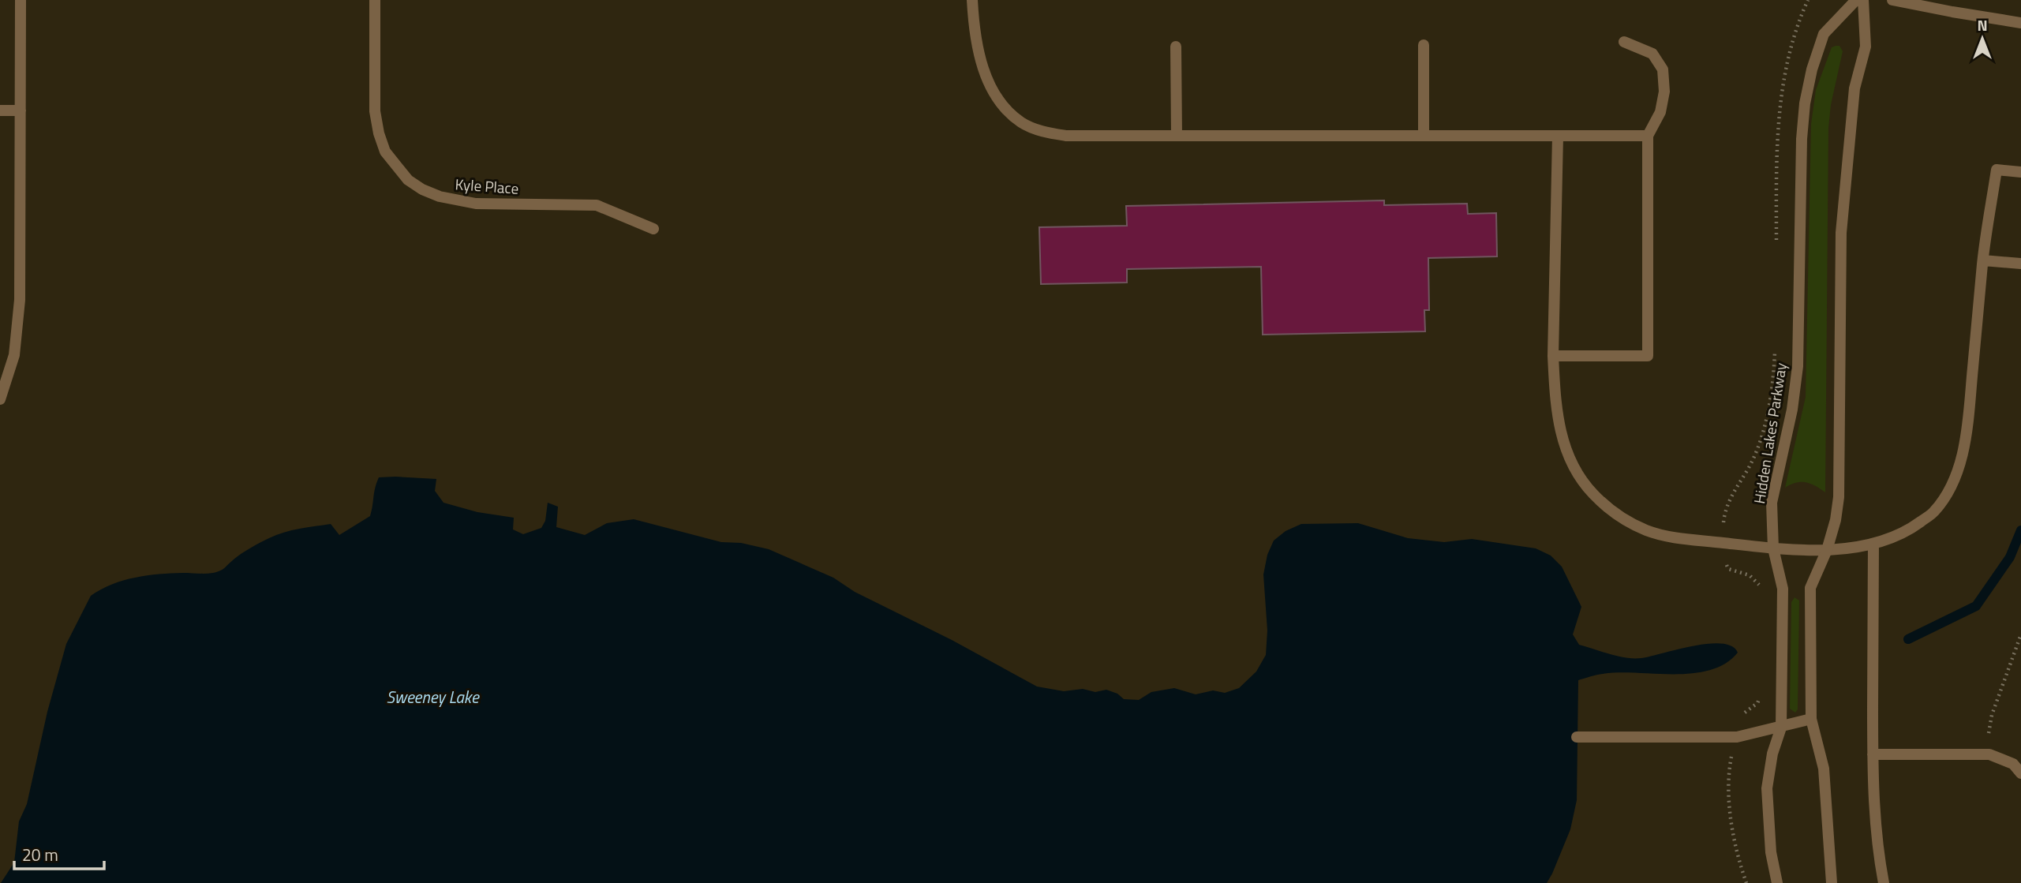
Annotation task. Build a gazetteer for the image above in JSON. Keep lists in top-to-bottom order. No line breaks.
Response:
{"streets":{"street":["Kyle Place","Hidden Lakes Parkway"]},"water":["Sweeney Lake"],"scale_bar":"20 m","north":"top"}
